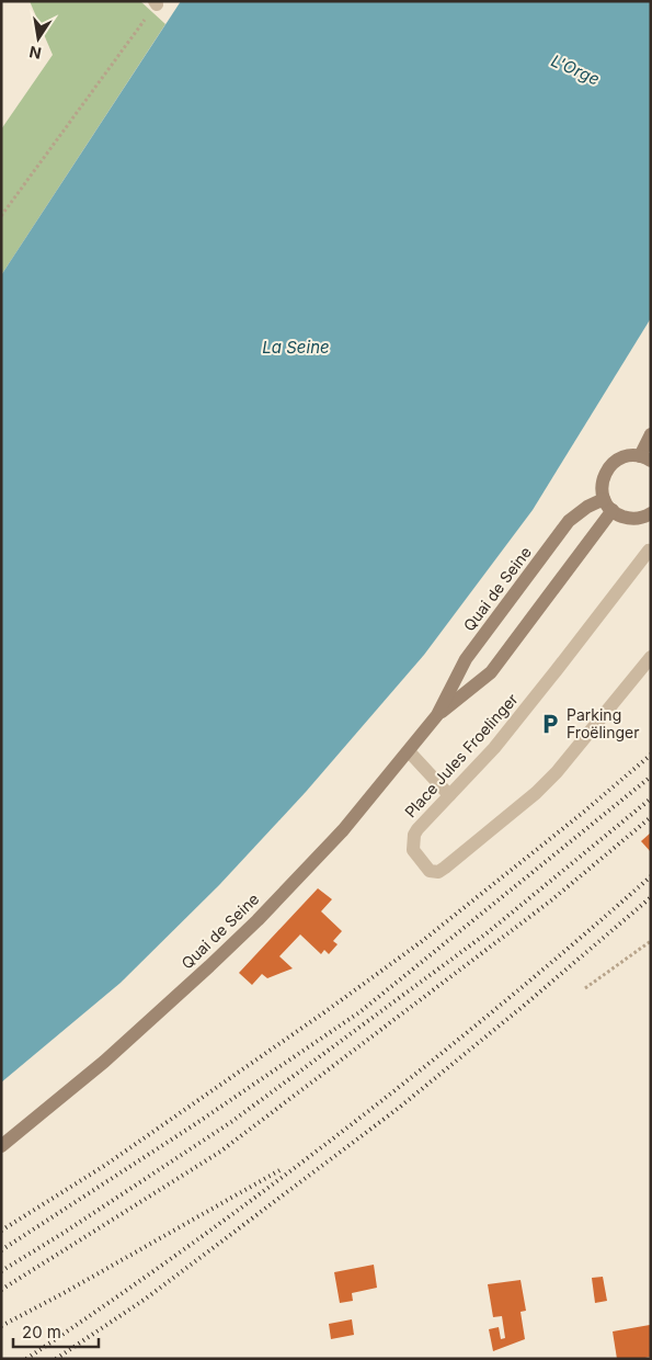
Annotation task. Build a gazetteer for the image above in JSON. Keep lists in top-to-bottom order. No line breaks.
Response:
{"streets":{"main road":["Quai de Seine"],"lane":["Place Jules Froelinger"]},"water":["L'Orge","La Seine"],"places":{"parking":["Parking Froëlinger"]},"scale_bar":"20 m","north":"bottom"}
